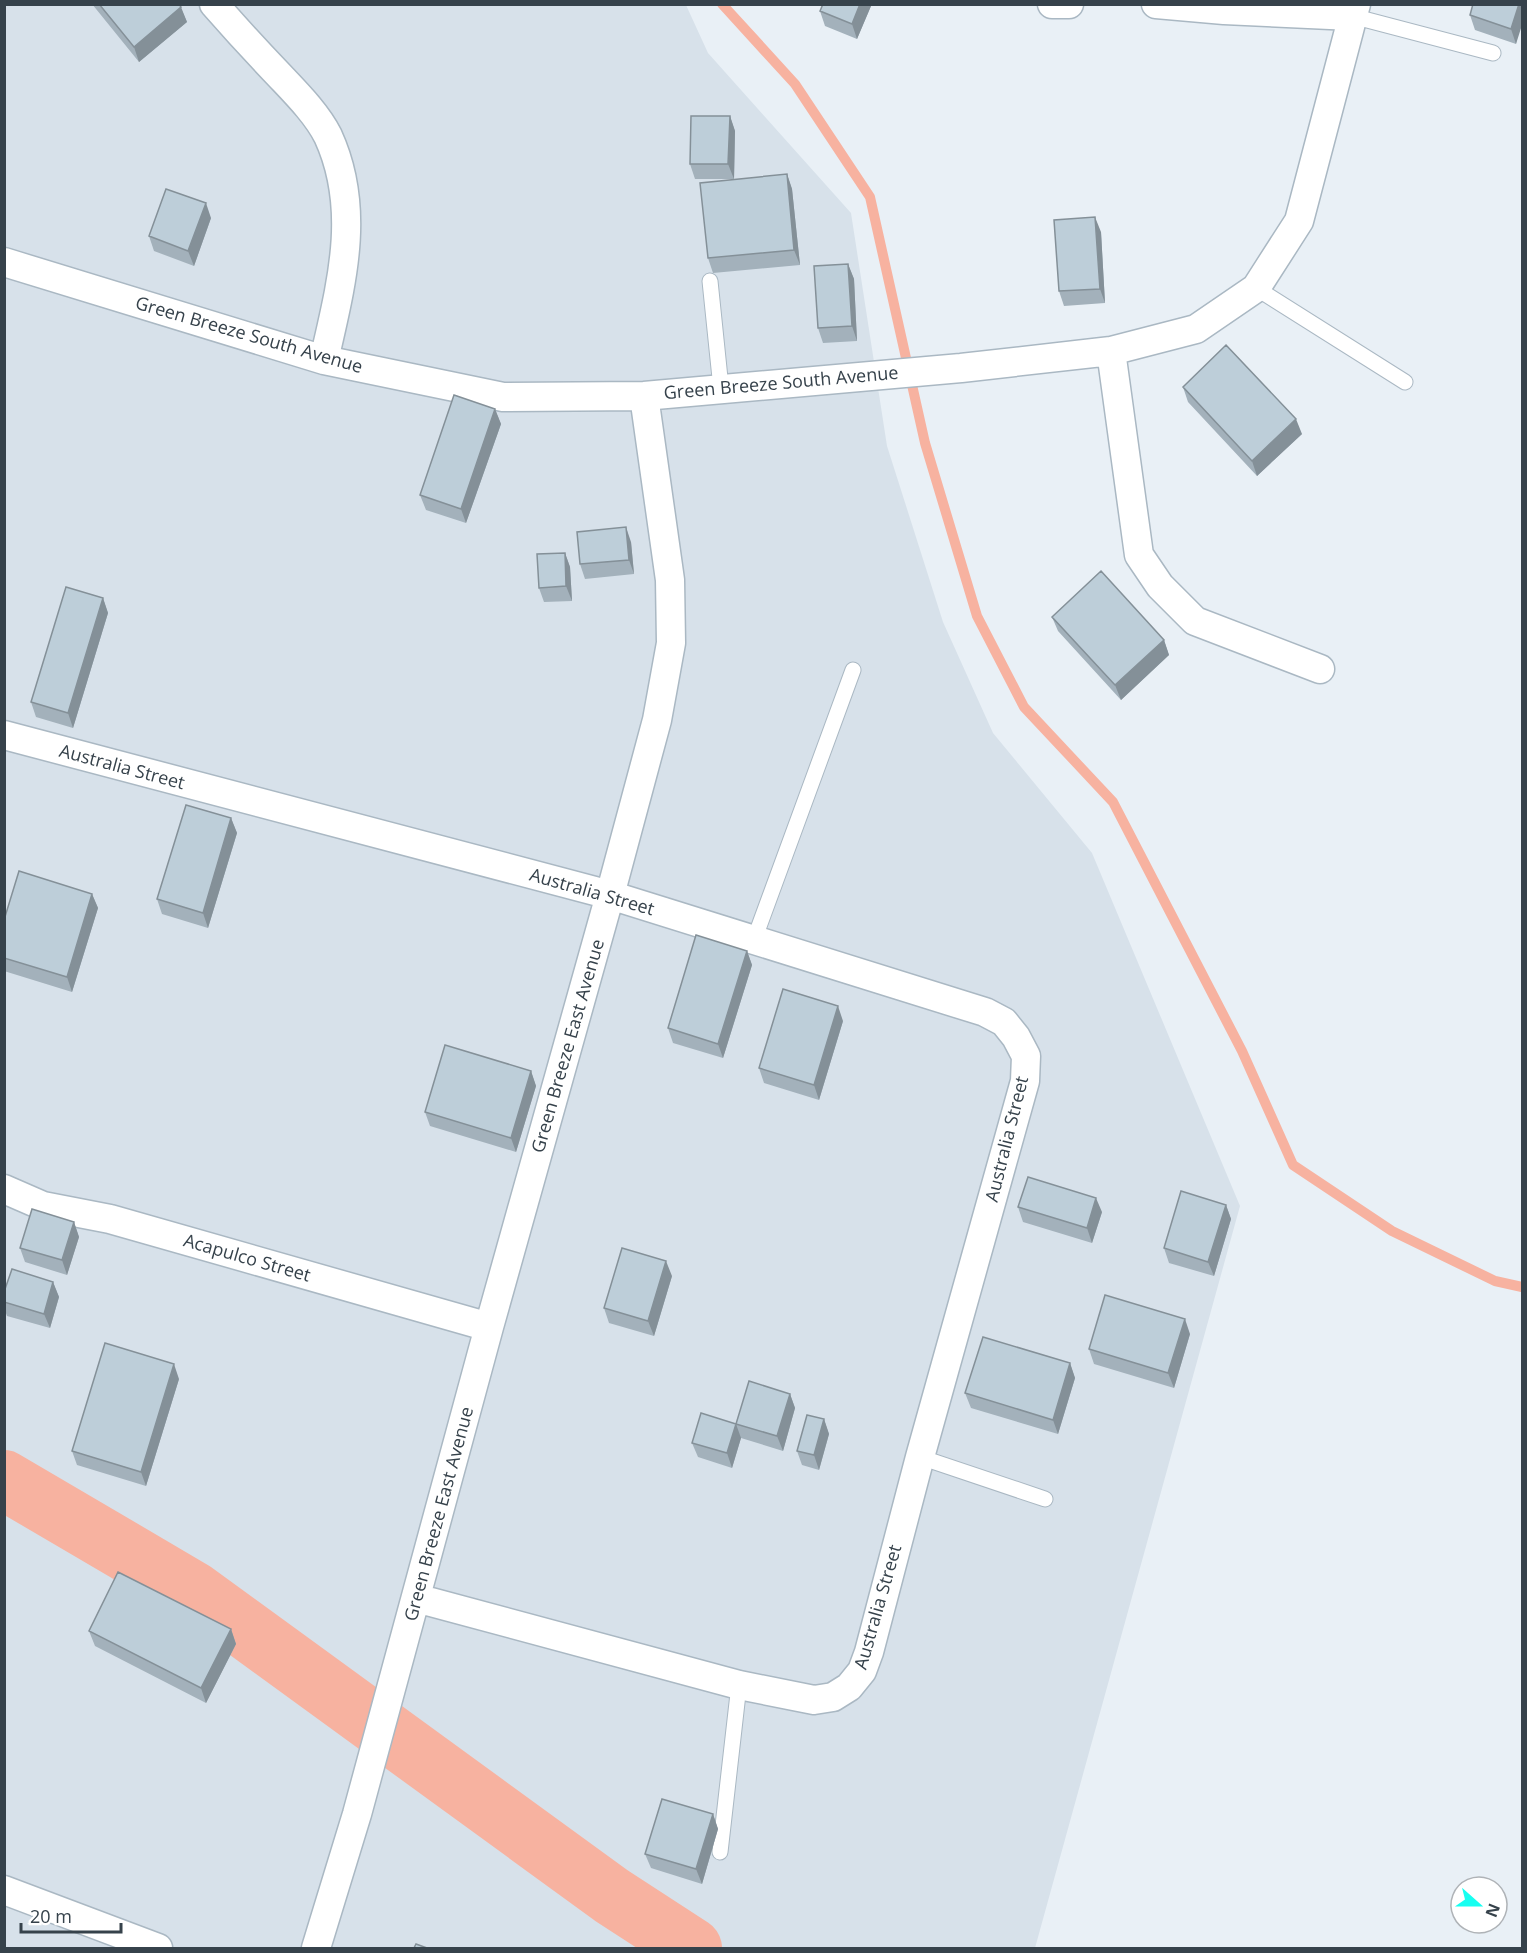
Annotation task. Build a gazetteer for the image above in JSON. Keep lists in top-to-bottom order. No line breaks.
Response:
{"streets":{"street":["Green Breeze South Avenue","Australia Street","Green Breeze East Avenue","Acapulco Street"]},"crossings":[["Green Breeze South Avenue","Green Breeze East Avenue"],["Australia Street","Green Breeze East Avenue"],["Green Breeze East Avenue","Acapulco Street"]],"scale_bar":"20 m","north":"right"}
